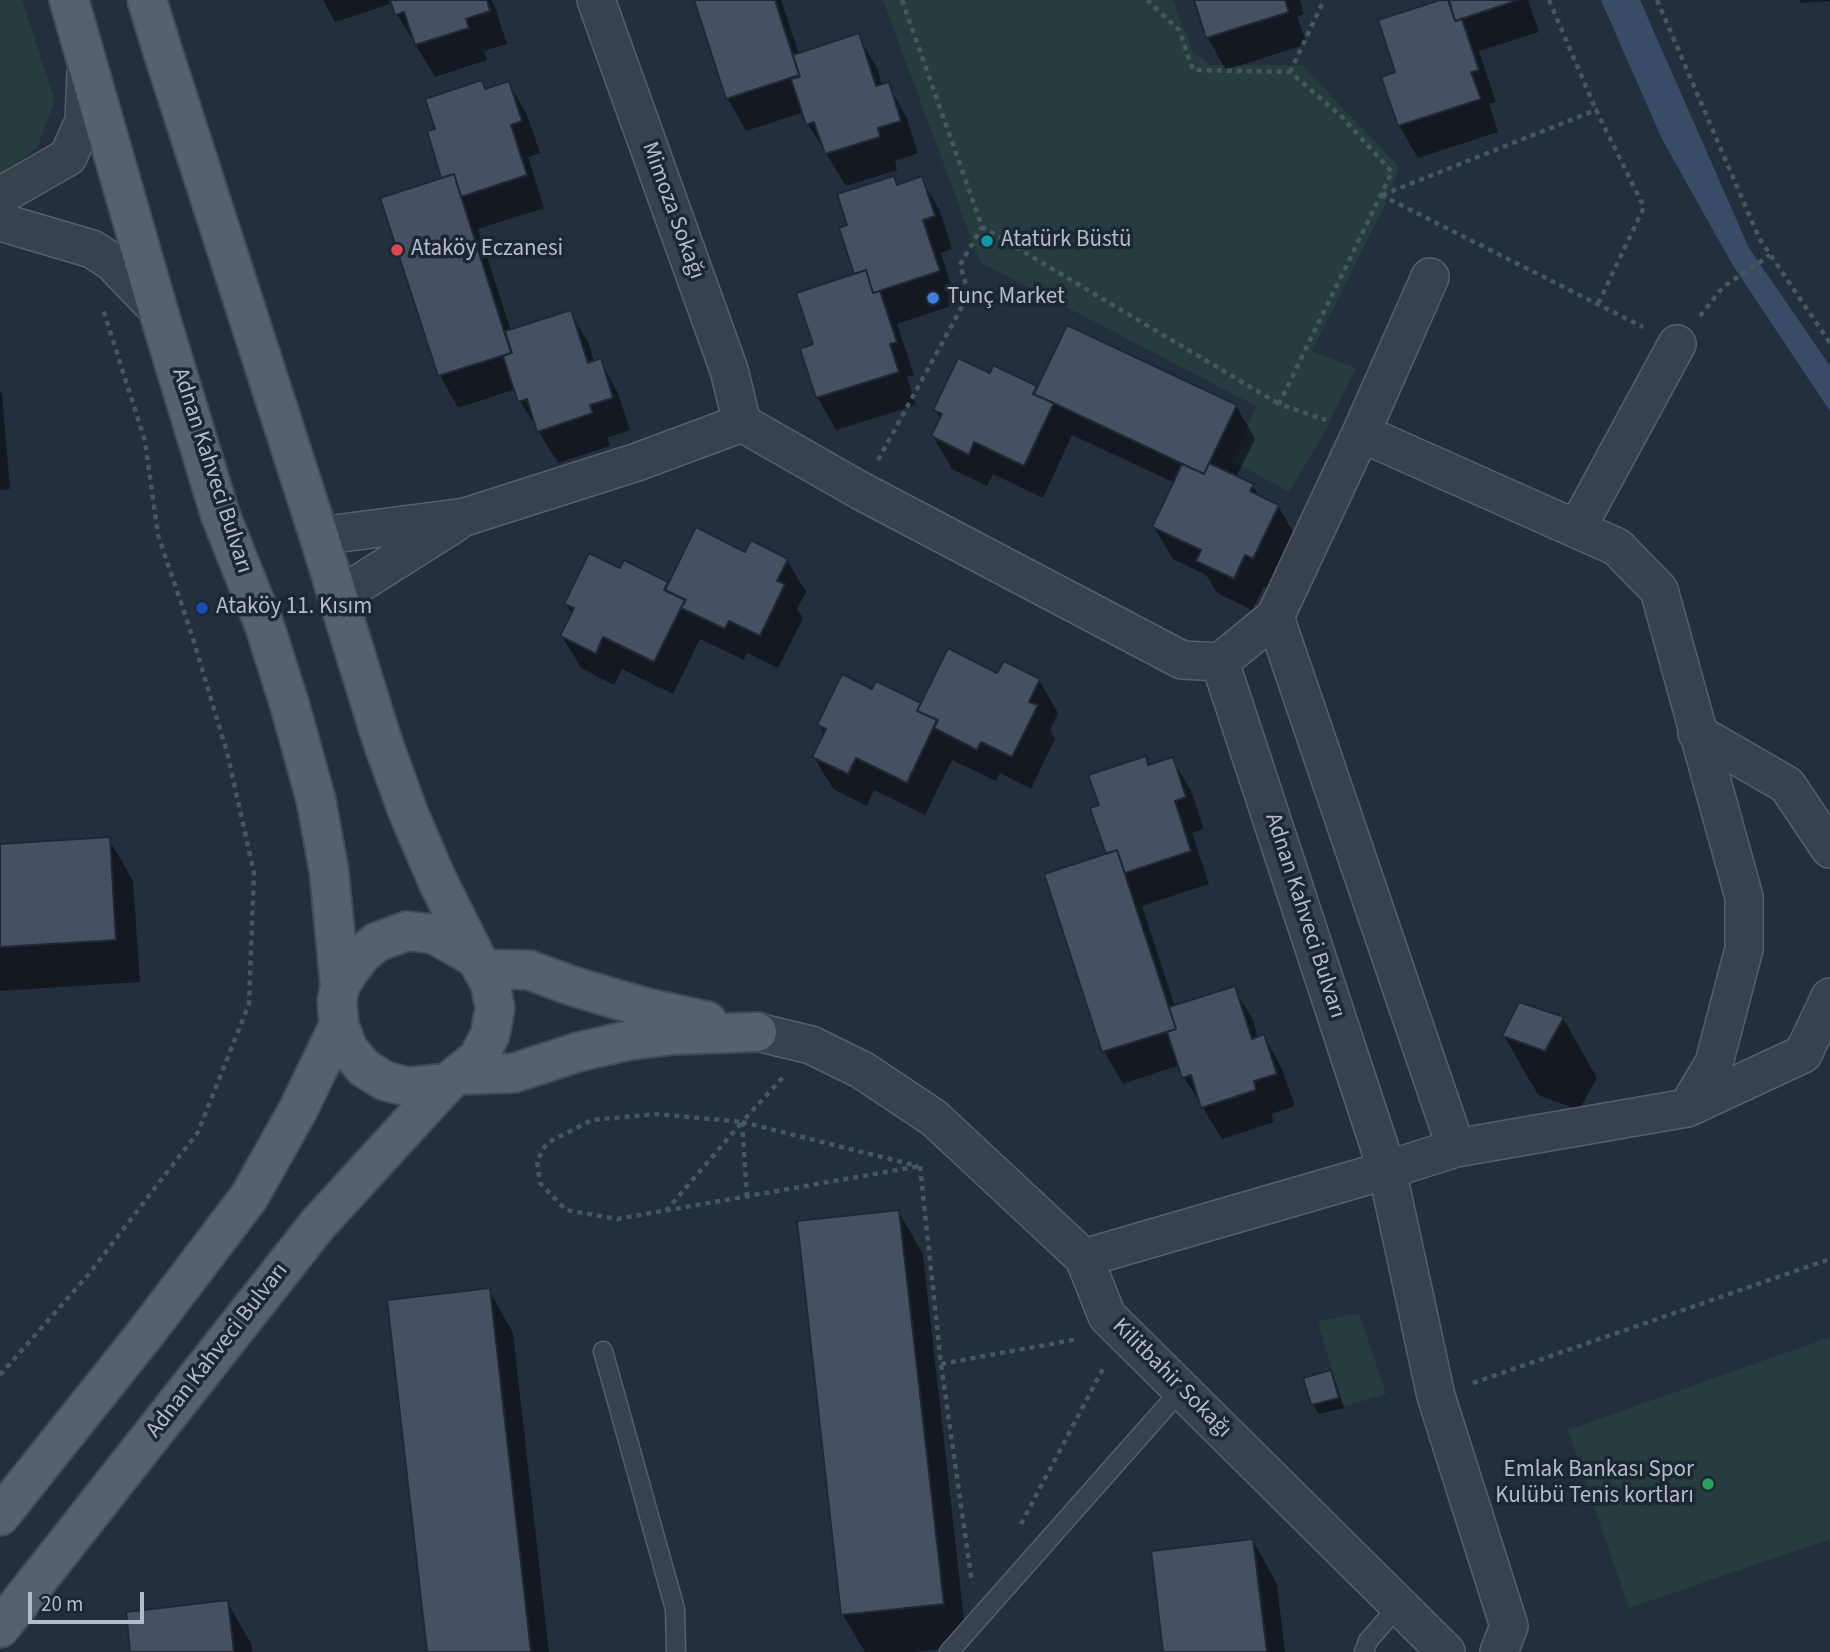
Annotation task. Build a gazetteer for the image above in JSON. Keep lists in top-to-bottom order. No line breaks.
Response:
{"streets":{"main road":["Adnan Kahveci Bulvarı"],"street":["Mimoza Sokağı","Kilitbahir Sokağı"]},"places":["Atatürk Büstü","Ataköy Eczanesi","Tunç Market","Ataköy 11. Kısım","Emlak Bankası Spor Kulübü Tenis kortları"],"scale_bar":"20 m"}
